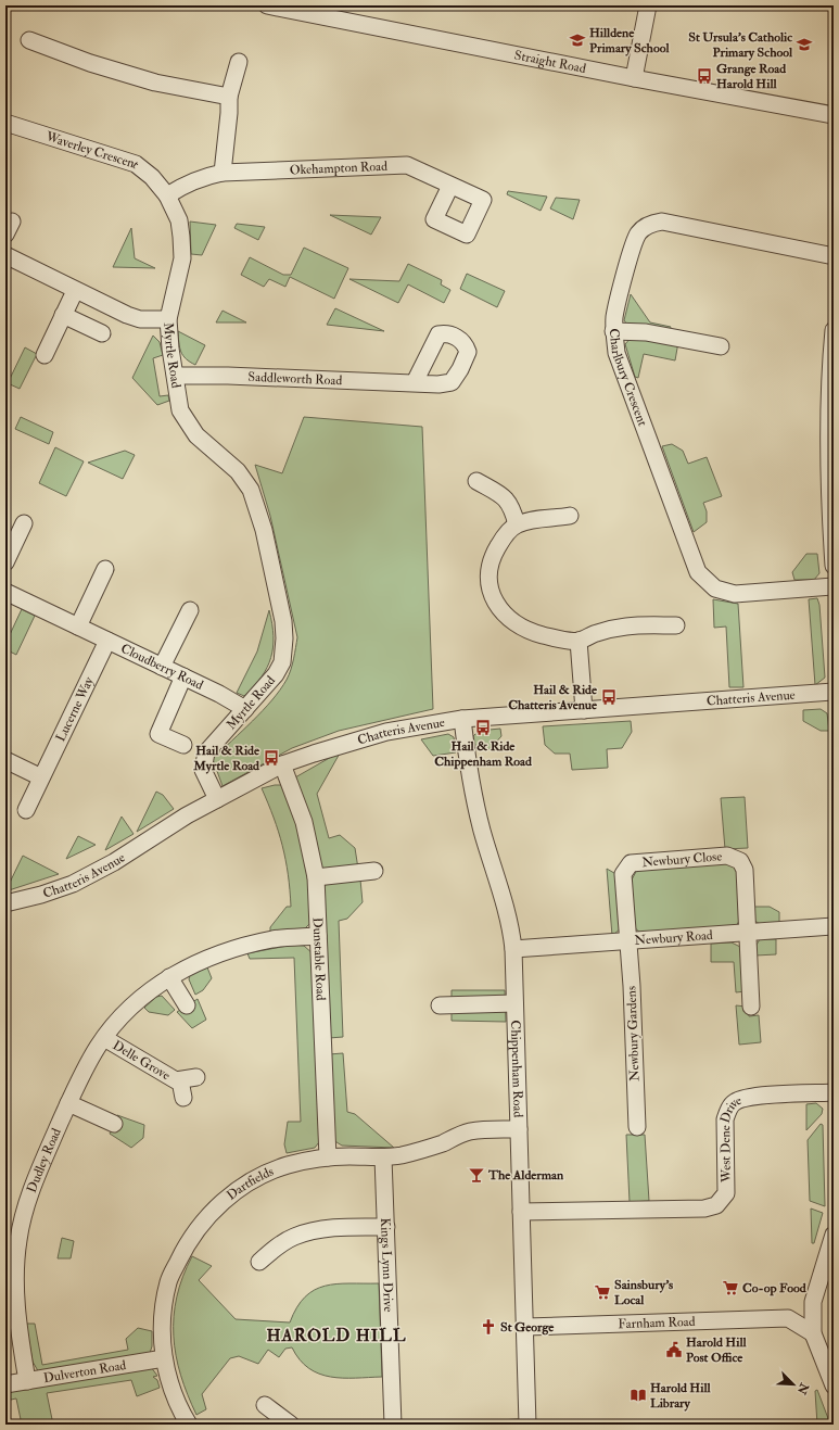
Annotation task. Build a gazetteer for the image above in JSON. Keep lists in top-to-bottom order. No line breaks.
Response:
{"streets":{"street":["Straight Road","Waverley Crescent","Okehampton Road","Myrtle Road","Charlbury Crescent","Saddleworth Road","Cloudberry Road","Chatteris Avenue","Lucerne Way","Newbury Close","Newbury Road","Dunstable Road","Newbury Gardens","Delle Grove","Chippenham Road","West Dene Drive","Dudley Road","Dartfields","Kings Lynn Drive","Farnham Road","Dulverton Road"]},"crossings":[["Waverley Crescent","Myrtle Road"],["Myrtle Road","Saddleworth Road"],["Myrtle Road","Cloudberry Road"],["Myrtle Road","Chatteris Avenue"],["Cloudberry Road","Lucerne Way"],["Chatteris Avenue","Dunstable Road"],["Chatteris Avenue","Chippenham Road"],["Newbury Close","Newbury Road"],["Newbury Close","Newbury Gardens"],["Newbury Road","Newbury Gardens"],["Newbury Road","Chippenham Road"],["Dunstable Road","Dudley Road"],["Dunstable Road","Dartfields"],["Delle Grove","Dudley Road"],["Chippenham Road","West Dene Drive"],["Chippenham Road","Dartfields"],["Chippenham Road","Farnham Road"],["Dudley Road","Dulverton Road"],["Dartfields","Kings Lynn Drive"],["Dartfields","Dulverton Road"]],"districts":["HAROLD HILL"],"places":{"school or university":["Hilldene Primary School","St Ursula's Catholic Primary School"],"bus stop":["Grange Road Harold Hill","Hail & Ride Chatteris Avenue","Hail & Ride Chippenham Road","Hail & Ride Myrtle Road"],"bar":["The Alderman"],"supermarket":["Co-op Food","Sainsbury's Local"],"church":["St George"],"public building":["Harold Hill Post Office"],"library":["Harold Hill Library"]},"north":"bottom right"}
